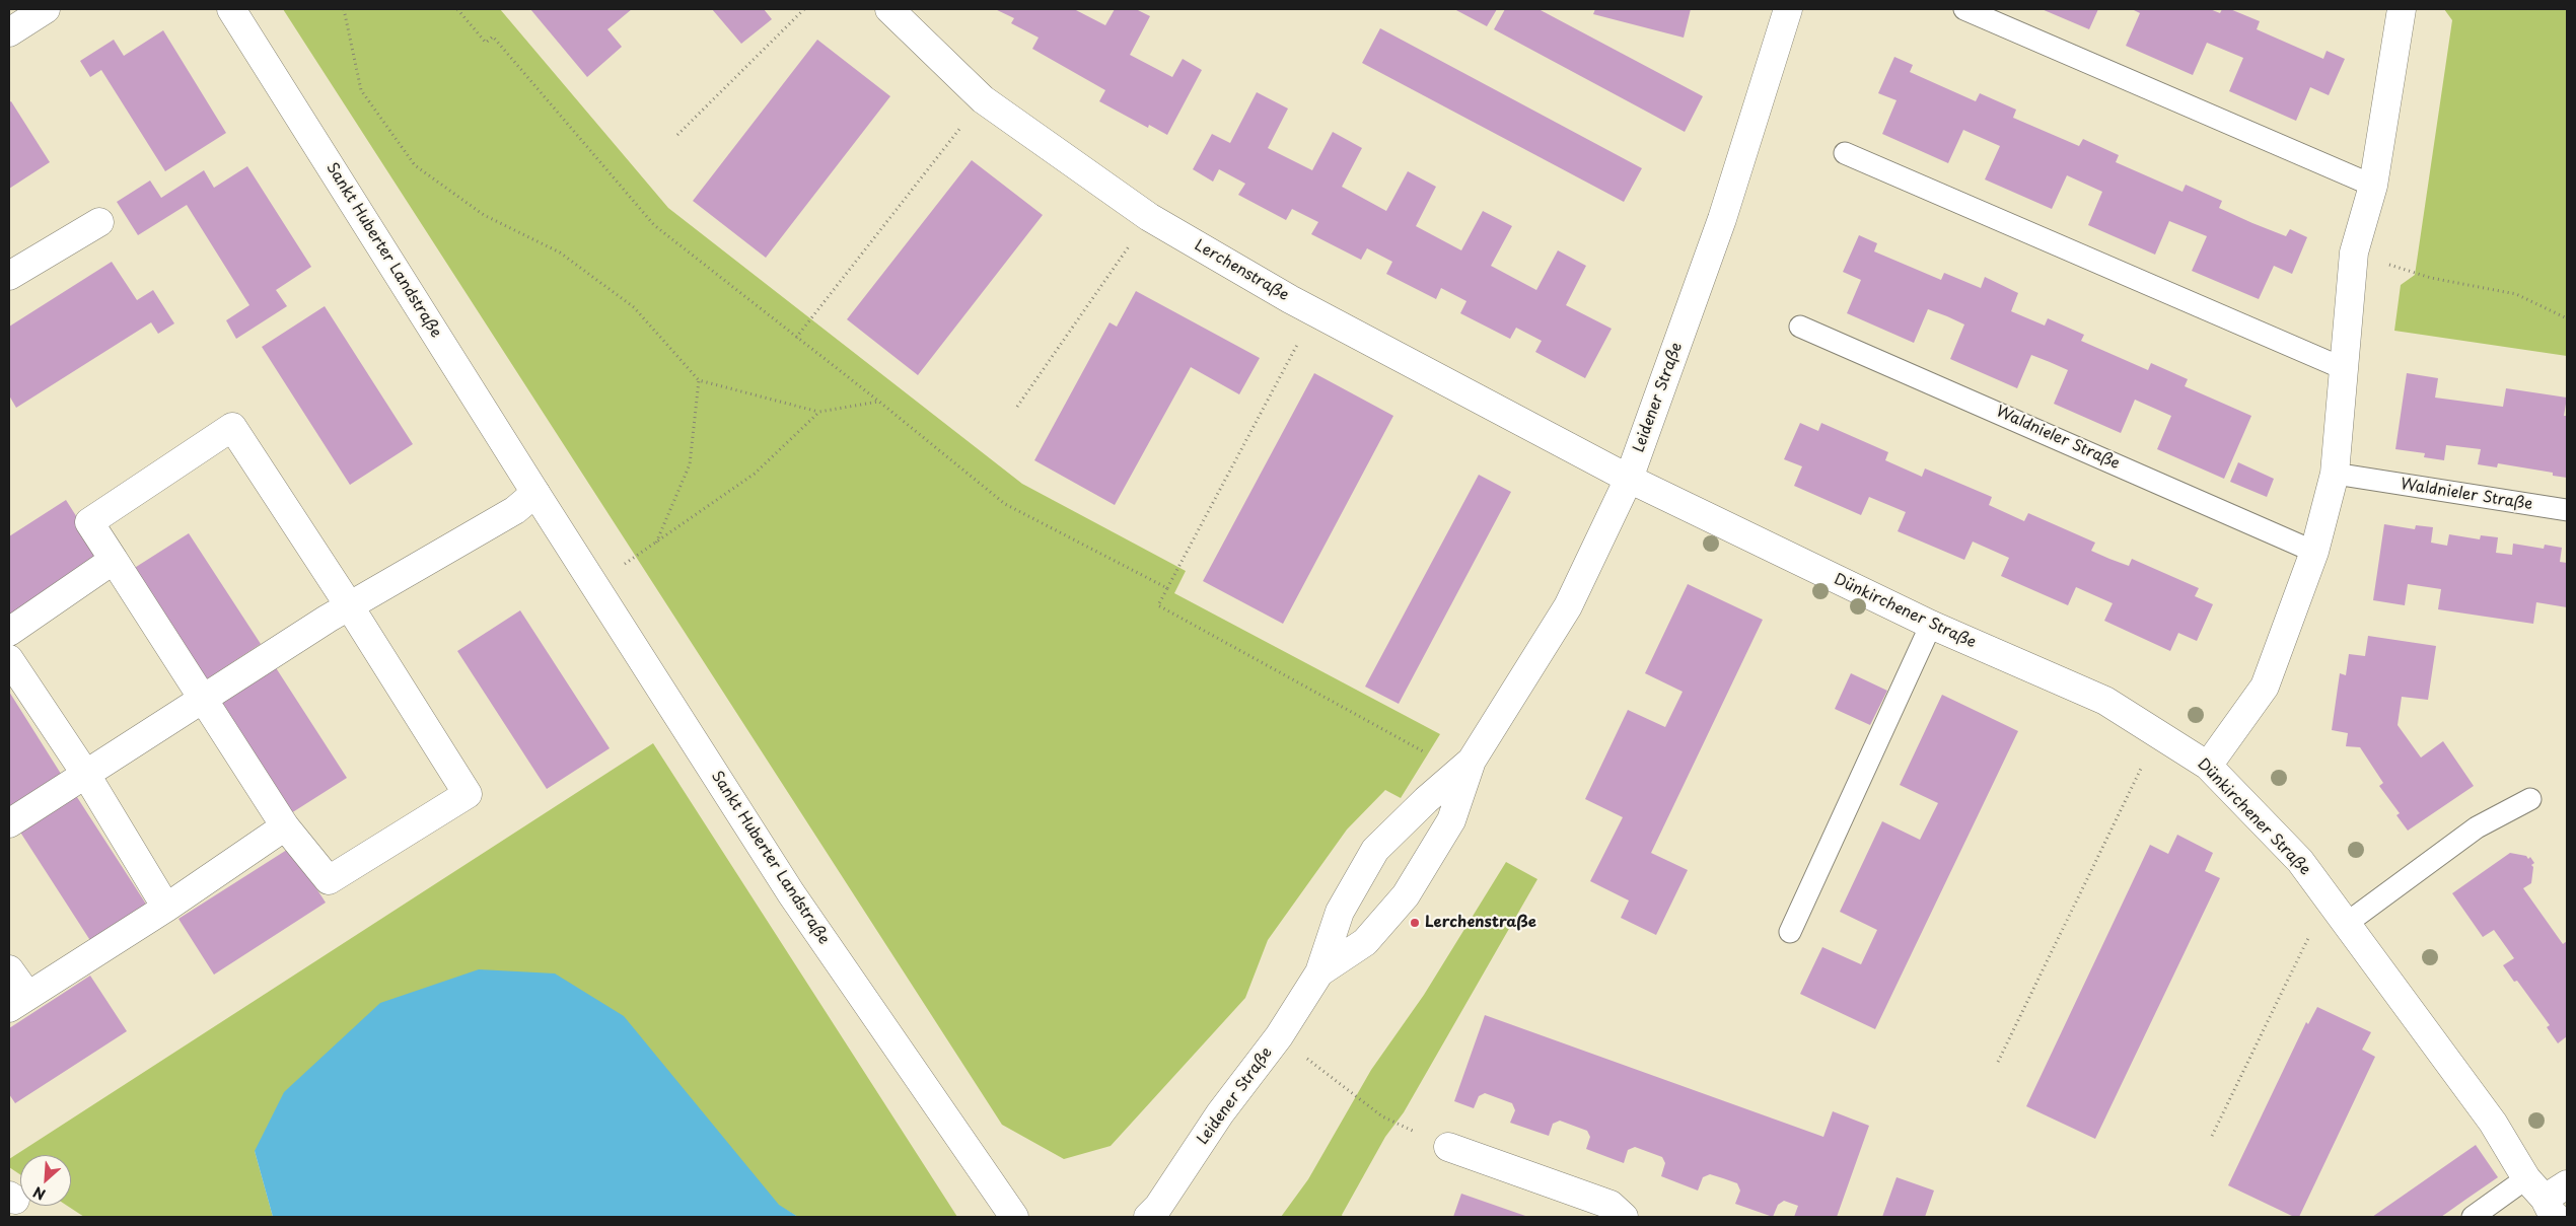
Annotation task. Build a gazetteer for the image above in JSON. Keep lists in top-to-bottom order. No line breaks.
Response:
{"streets":{"street":["Sankt Huberter Landstraße","Lerchenstraße","Leidener Straße","Dünkirchener Straße"],"lane":["Waldnieler Straße"]},"crossings":[["Lerchenstraße","Leidener Straße"],["Lerchenstraße","Dünkirchener Straße"],["Leidener Straße","Dünkirchener Straße"]],"places":["Lerchenstraße"],"north":"bottom left"}
